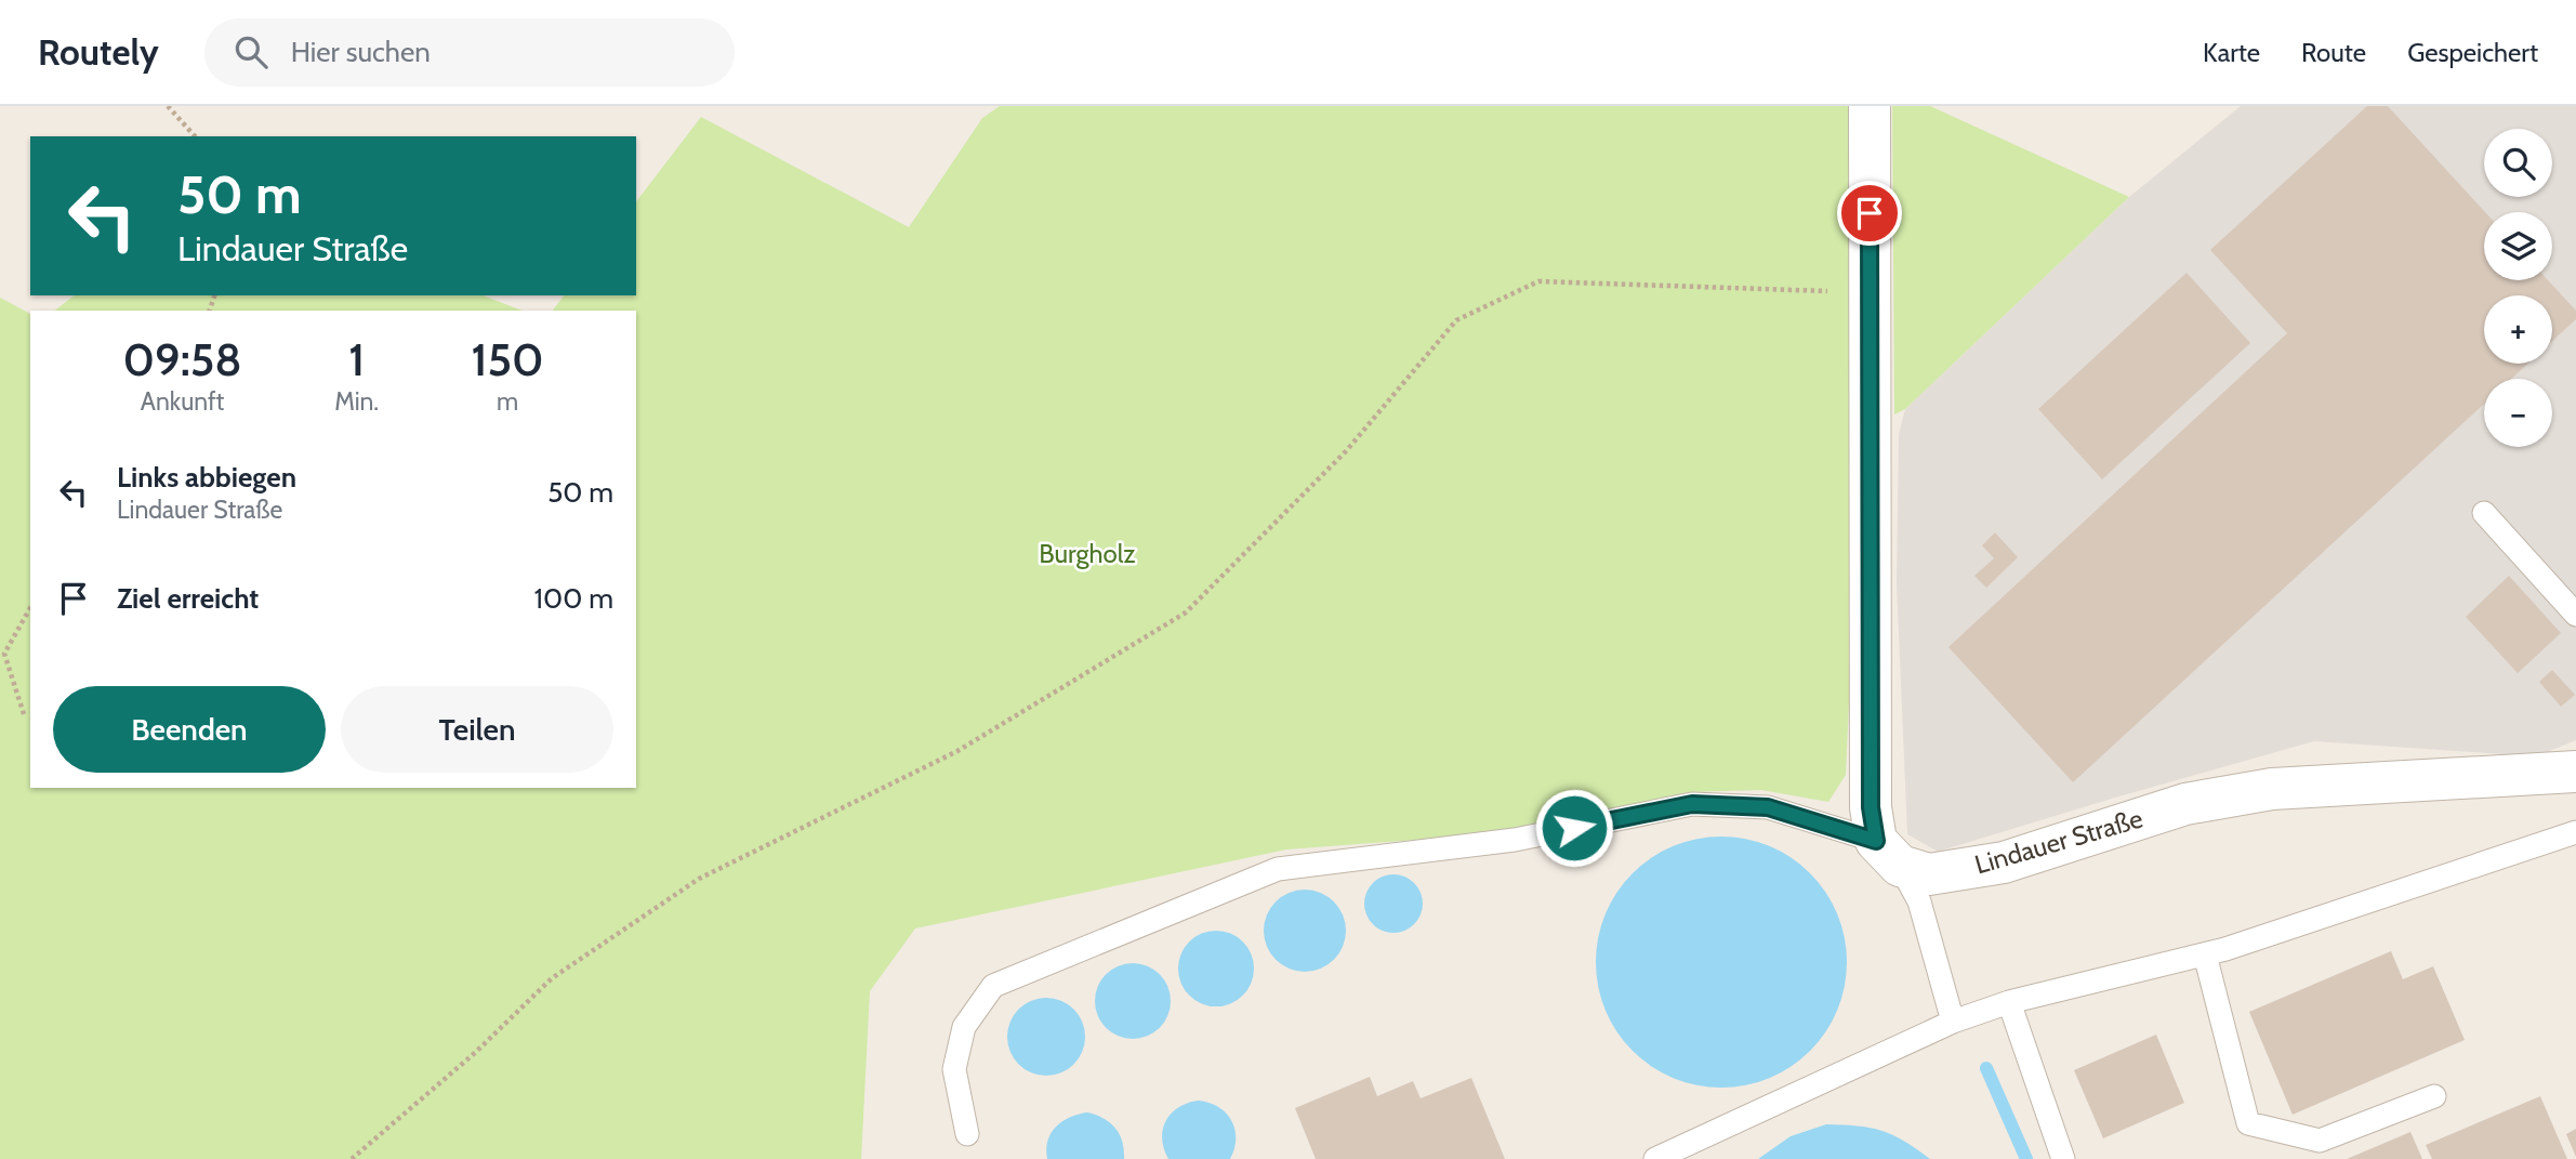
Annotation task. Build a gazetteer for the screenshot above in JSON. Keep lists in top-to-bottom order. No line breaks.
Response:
{"streets":{"street":["Lindauer Straße"]},"parks":["Burgholz"],"page":{"header":"Routely","search":"Hier suchen","nav":["Karte","Route","Gespeichert"],"map_buttons":["+","−"],"turn":["50 m","Lindauer Straße"],"eta":["09:58","Ankunft","1","Min.","150","m"],"list":[{"name":"Links abbiegen","note":"Lindauer Straße","value":"50 m"},{"name":"Ziel erreicht","value":"100 m"}],"buttons":["Beenden","Teilen"]}}
